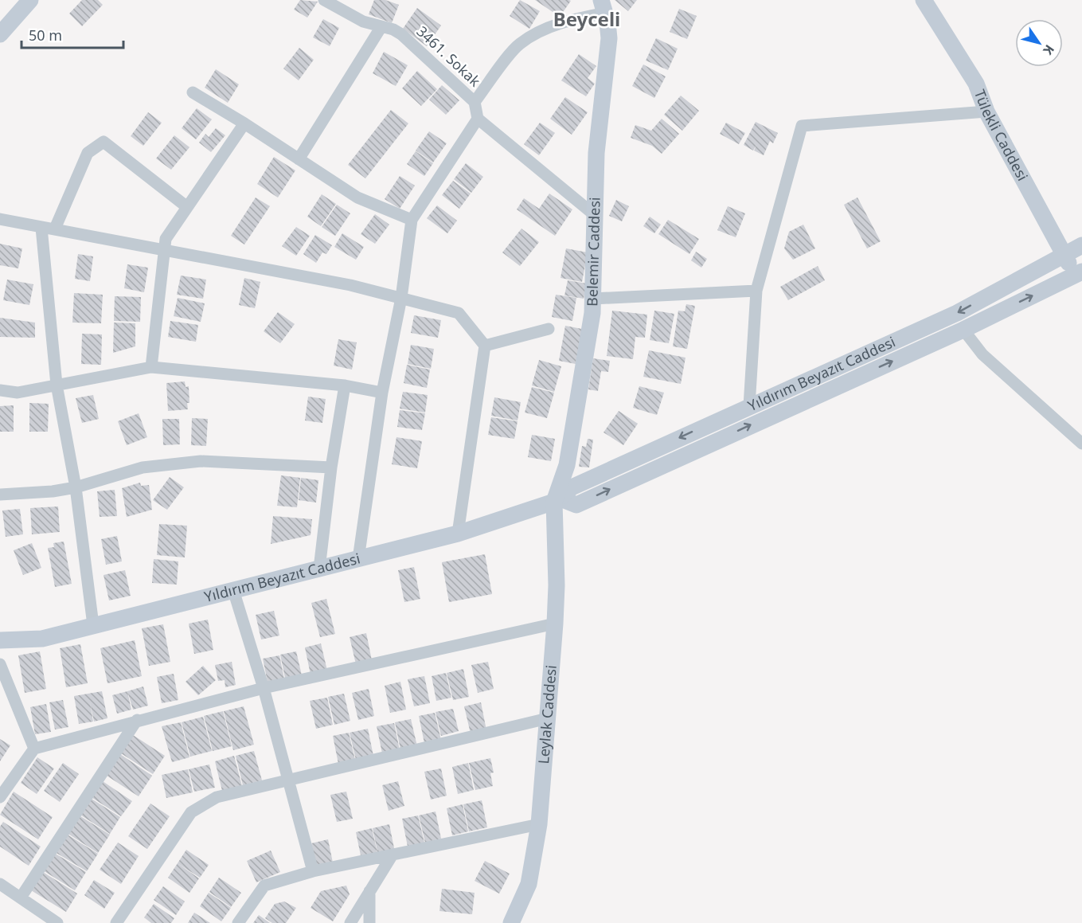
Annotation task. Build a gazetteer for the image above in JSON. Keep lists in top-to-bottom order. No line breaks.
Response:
{"streets":{"main road":["Tülekli Caddesi","Belemir Caddesi","Yıldırım Beyazıt Caddesi","Leylak Caddesi"],"street":["3461. Sokak"]},"crossings":[["Tülekli Caddesi","Yıldırım Beyazıt Caddesi"],["Belemir Caddesi","Yıldırım Beyazıt Caddesi"],["Belemir Caddesi","Leylak Caddesi"],["Yıldırım Beyazıt Caddesi","Leylak Caddesi"]],"districts":["Beyceli"],"scale_bar":"50 m","north":"bottom right"}
